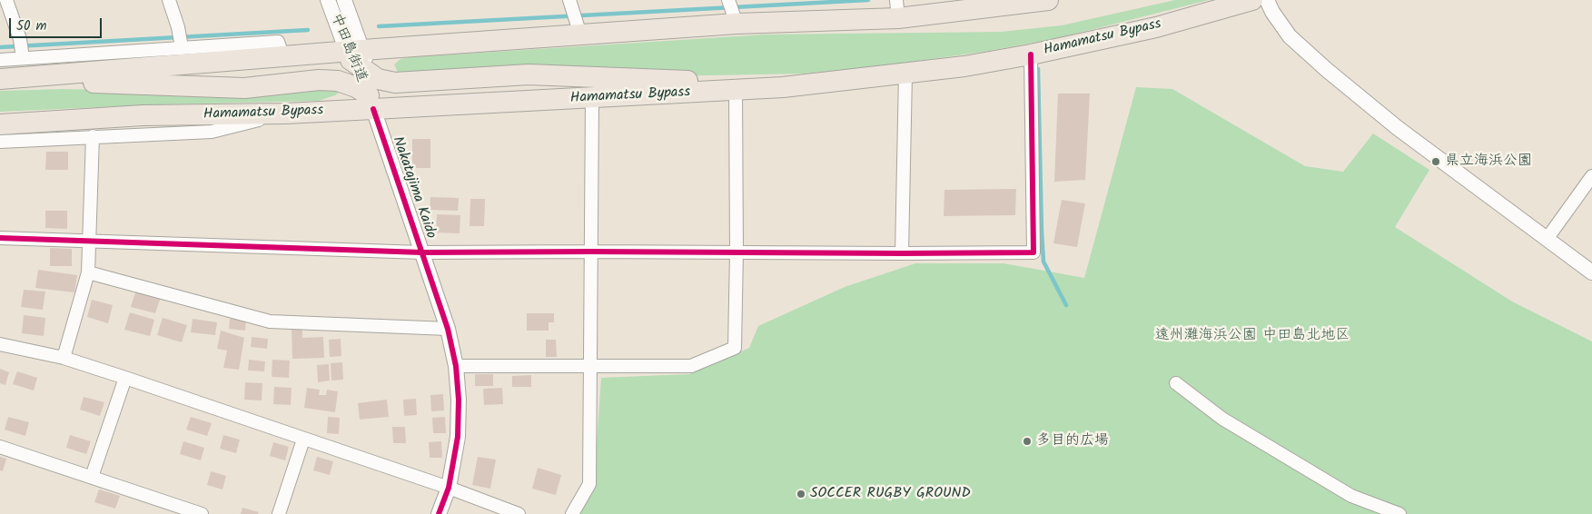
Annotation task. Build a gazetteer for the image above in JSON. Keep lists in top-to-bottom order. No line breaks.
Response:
{"streets":{"highway":["Hamamatsu Bypass"],"street":["中田島街道","Nakatajima Kaido"]},"crossings":[["Hamamatsu Bypass","中田島街道"],["Hamamatsu Bypass","Nakatajima Kaido"],["中田島街道","Nakatajima Kaido"]],"parks":["遠州灘海浜公園 中田島北地区"],"places":["県立海浜公園","多目的広場","SOCCER RUGBY GROUND"],"scale_bar":"50 m"}
